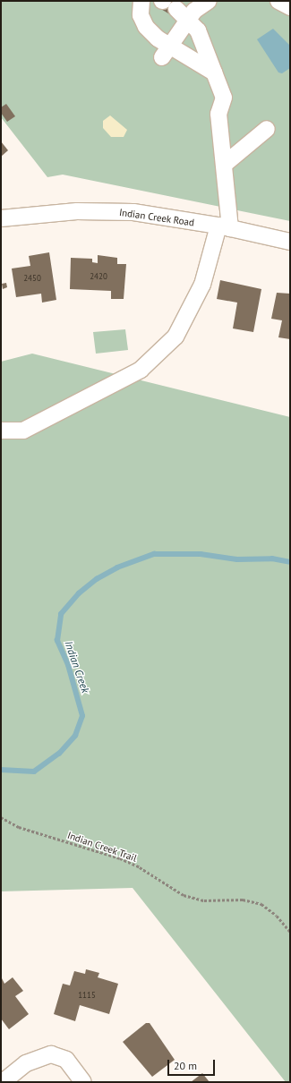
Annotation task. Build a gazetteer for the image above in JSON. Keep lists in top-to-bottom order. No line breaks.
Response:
{"streets":{"street":["Indian Creek Road"],"path":["Indian Creek Trail"]},"water":["Indian Creek"],"house_numbers":["2420","2450","1115"],"scale_bar":"20 m"}
